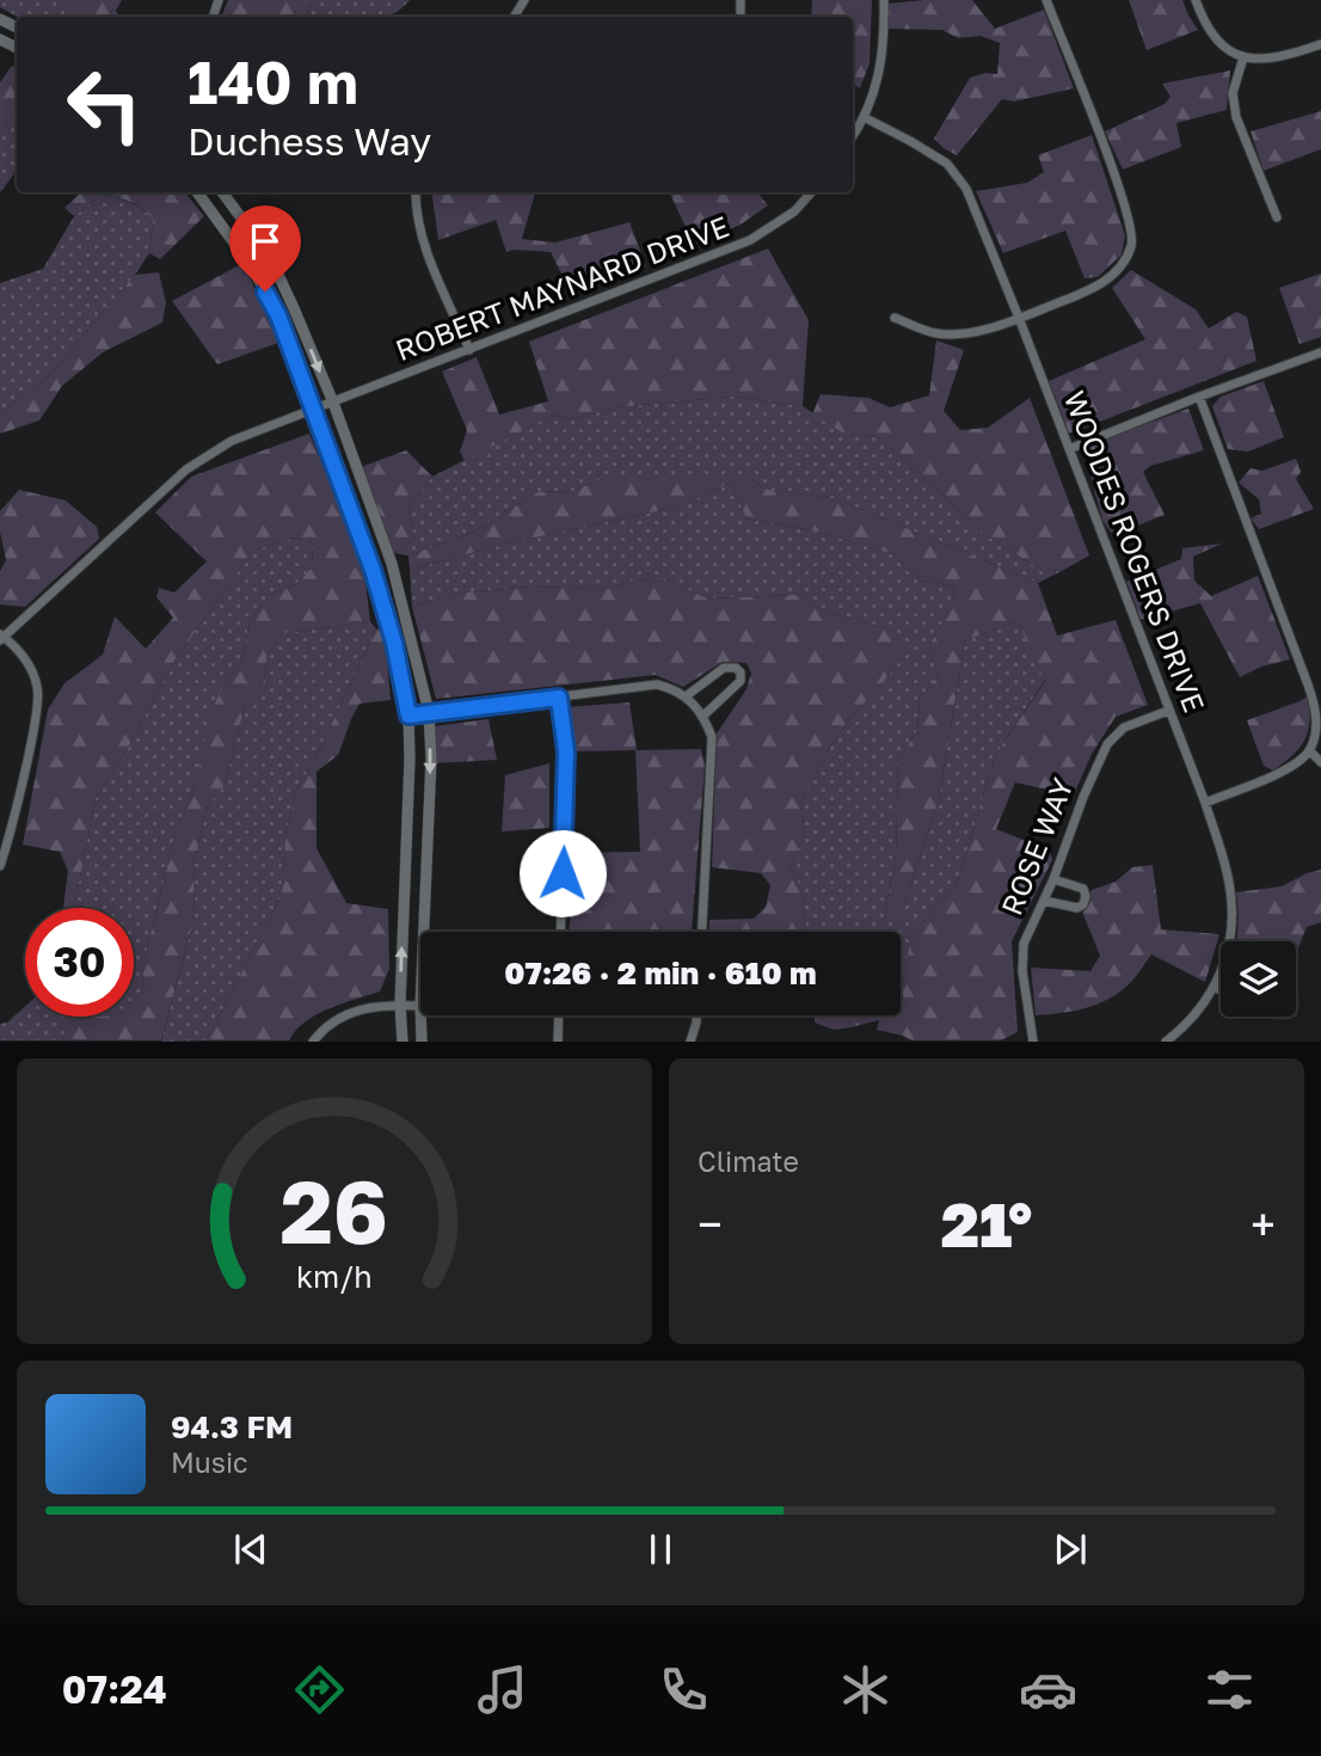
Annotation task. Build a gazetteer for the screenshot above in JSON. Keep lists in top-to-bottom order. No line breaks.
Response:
{"streets":{"street":["ROBERT MAYNARD DRIVE","WOODES ROGERS DRIVE","ROSE WAY"]},"crossings":[["WOODES ROGERS DRIVE","ROSE WAY"]],"page":{"turn":["140 m","Duchess Way"],"limit":"30","trip":"07:26 · 2 min · 610 m","tile":"Climate","heat":["−","21°","+"],"song":["94.3 FM","Music"],"tabs":"07:24","gauge":["26","km/h"]}}
